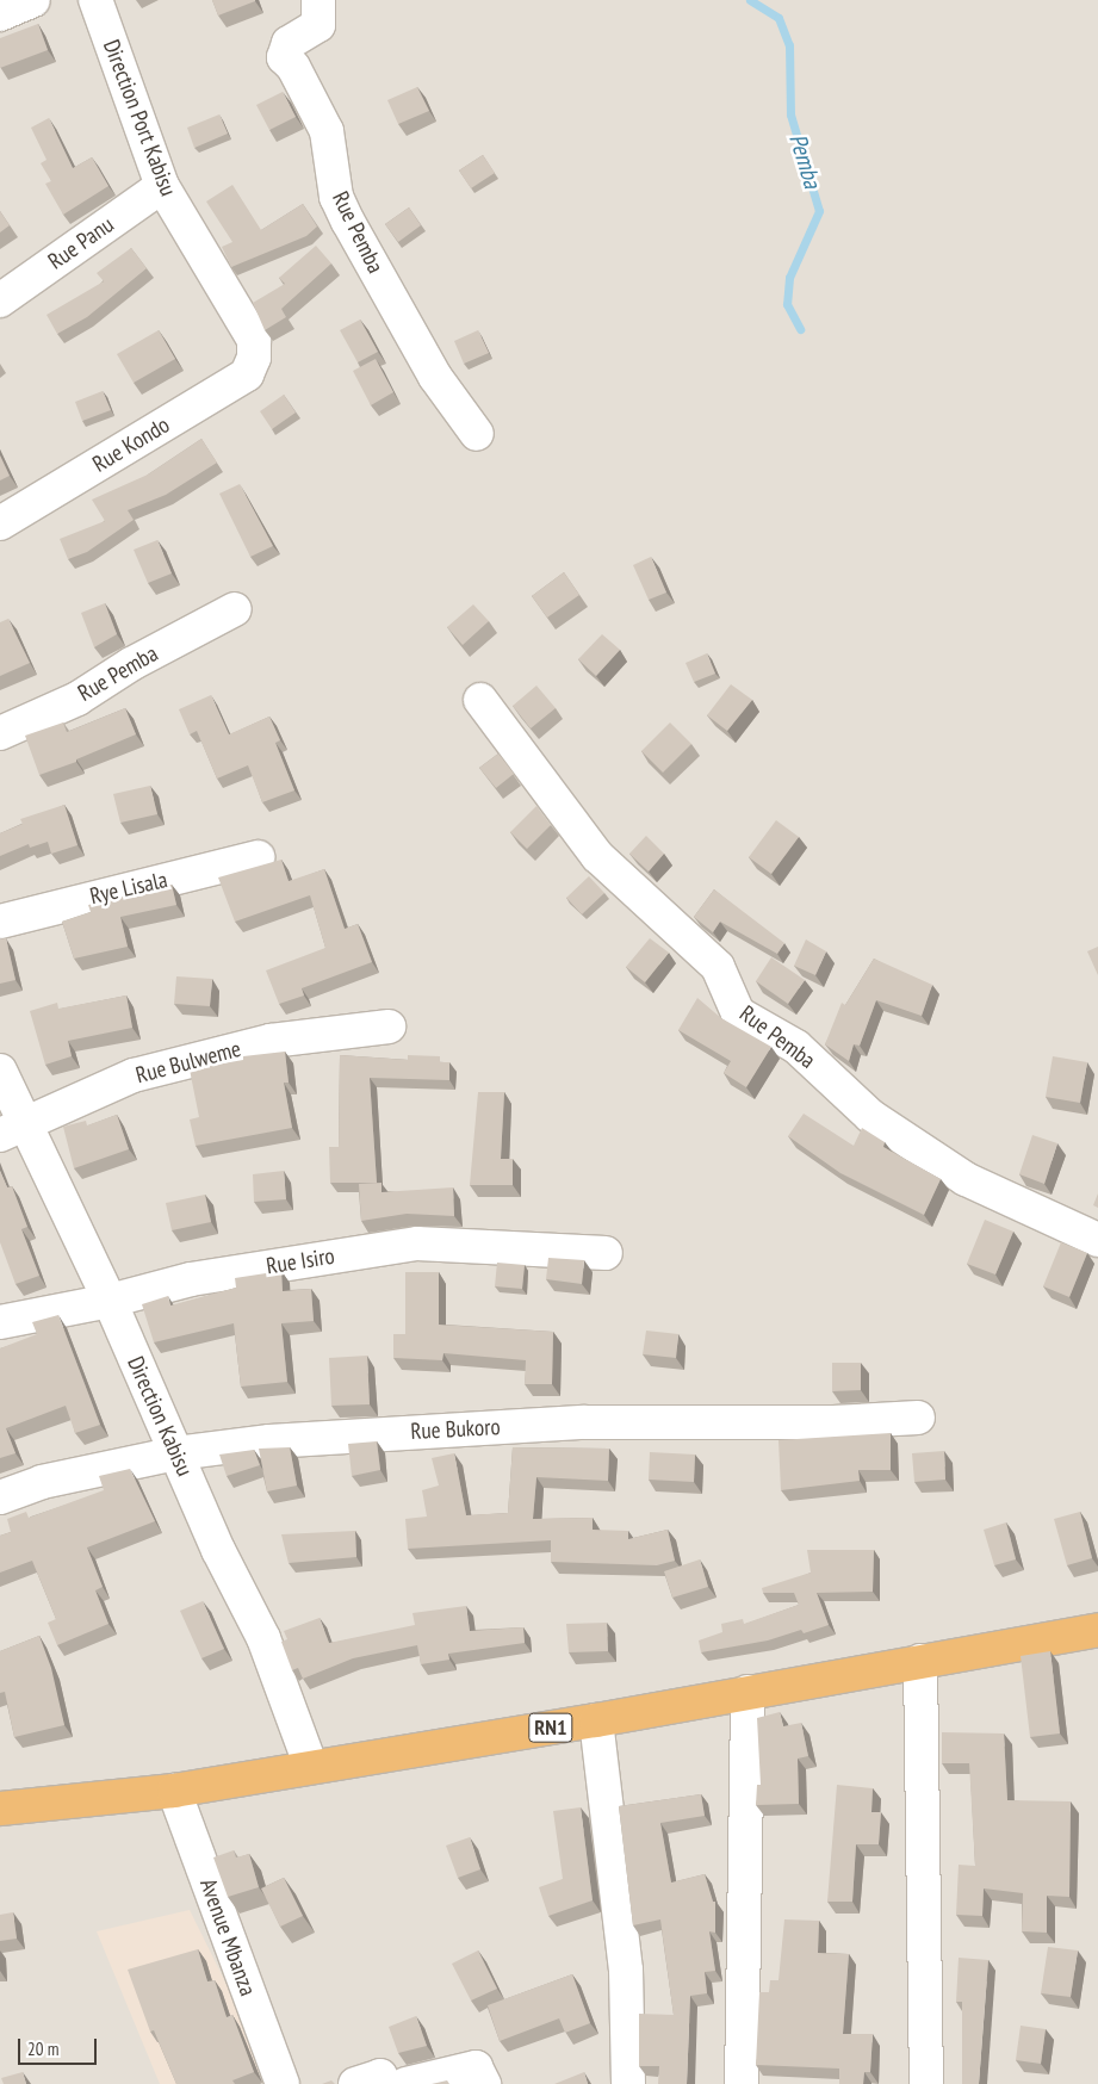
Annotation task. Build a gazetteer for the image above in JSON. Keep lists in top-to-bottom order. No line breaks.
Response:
{"streets":{"highway":["RN1"],"street":["Direction Port Kabisu","Rue Pemba","Rue Panu","Rue Kondo","Rye Lisala","Rue Bulweme","Rue Isiro","Direction Kabisu","Rue Bukoro","Avenue Mbanza"]},"crossings":[["Direction Port Kabisu","Rue Panu"],["Direction Port Kabisu","Rue Kondo"],["Rue Bulweme","Direction Kabisu"],["Rue Isiro","Direction Kabisu"],["Direction Kabisu","Rue Bukoro"],["Direction Kabisu","RN1"],["RN1","Avenue Mbanza"]],"water":["Pemba"],"scale_bar":"20 m"}
